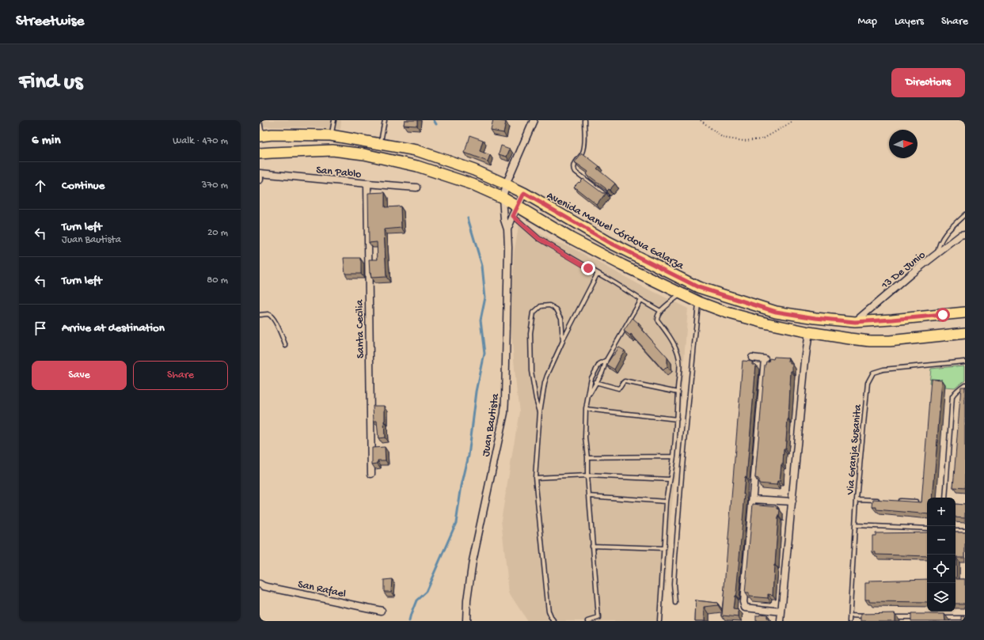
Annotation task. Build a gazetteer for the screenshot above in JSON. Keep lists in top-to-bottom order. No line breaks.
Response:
{"streets":{"main road":["Avenida Manuel Córdova Galarza"],"street":["San Pablo","13 De Junio","Santa Cecilia","Juan Bautista","San Rafael"],"lane":["Via Granja Susanita"]},"crossings":[["San Pablo","Santa Cecilia"],["Avenida Manuel Córdova Galarza","13 De Junio"],["Avenida Manuel Córdova Galarza","Juan Bautista"]],"north":"right","page":{"header":"Streetwise","nav":["Map","Layers","Share"],"buttons":["Directions",["Save","Share"]],"title":"Find us","heading":["6 min","Walk · 470 m"],"list":[["Continue","370 m"],["Turn left","Juan Bautista","20 m"],["Turn left","80 m"],"Arrive at destination"],"map_buttons":["+","−"]}}
